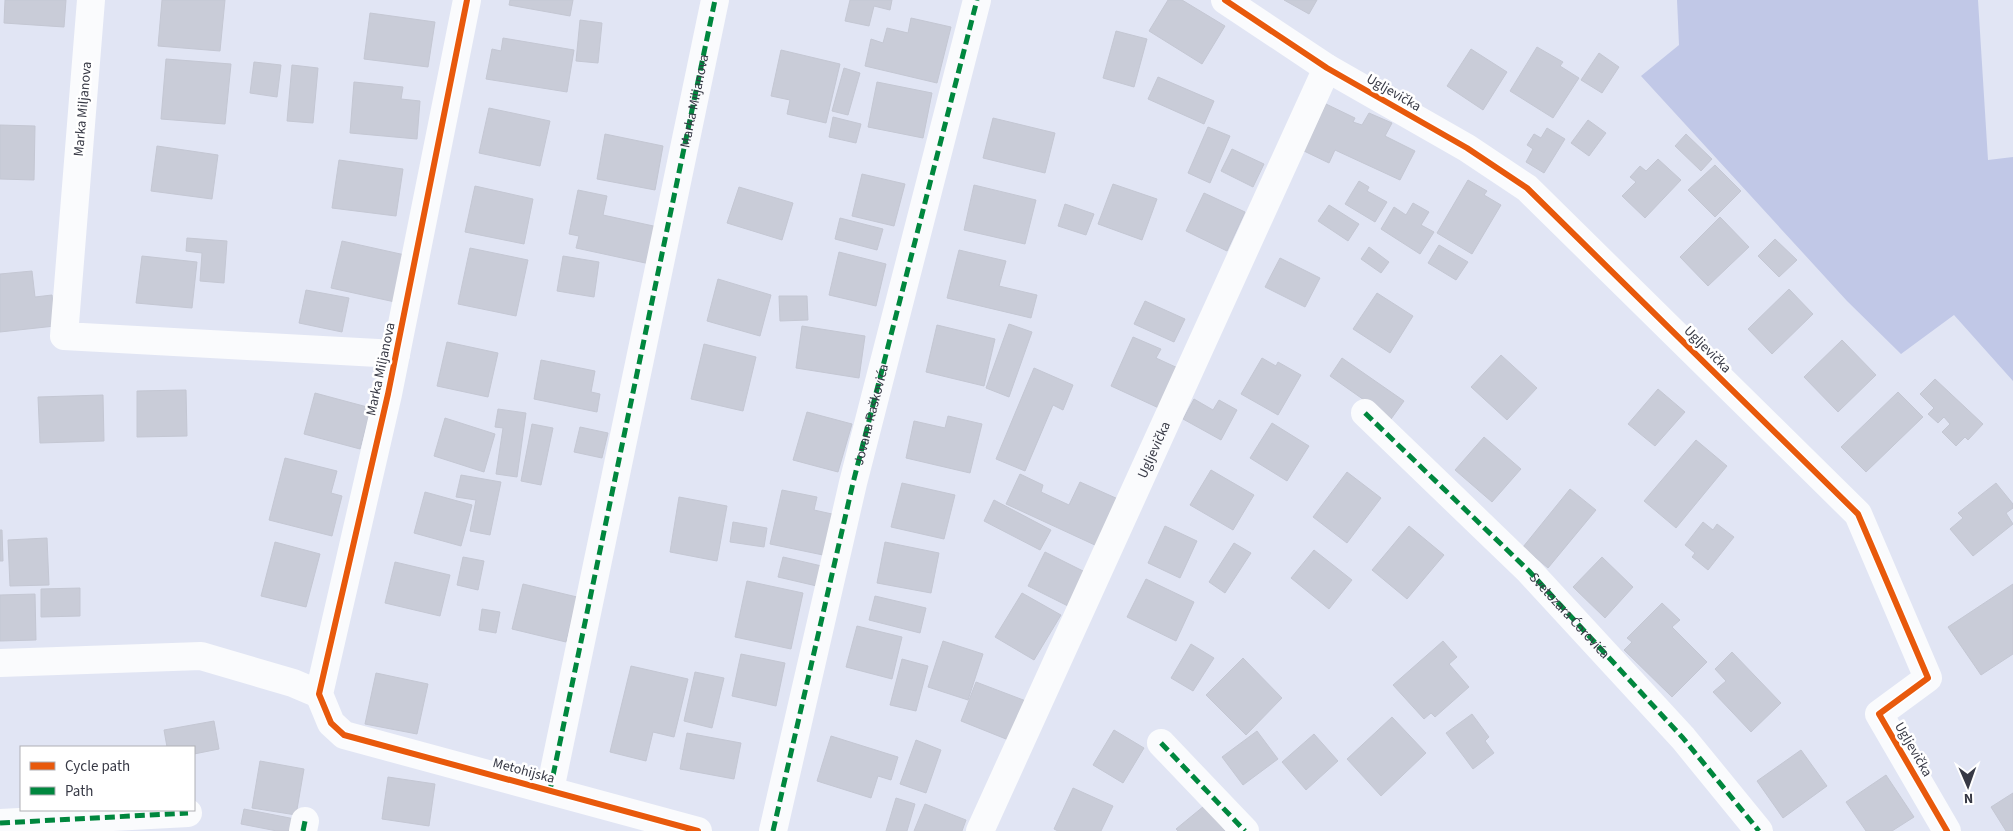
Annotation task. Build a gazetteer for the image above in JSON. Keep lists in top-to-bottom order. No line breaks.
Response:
{"streets":{"street":["Ugljevička","Marka Miljanova","Jovana Raškovića","Svetozara Ćorovića","Metohijska"]},"crossings":[["Marka Miljanova","Metohijska"]],"legend":["Cycle path","Path"],"north":"bottom"}
